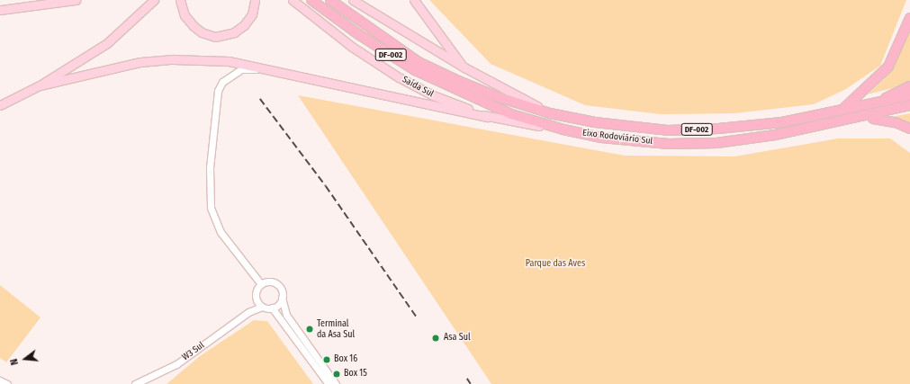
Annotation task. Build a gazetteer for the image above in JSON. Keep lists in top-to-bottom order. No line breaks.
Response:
{"streets":{"highway":["DF-002","Eixo Rodoviário Sul"],"main road":["Saída Sul"],"street":["W3 Sul"]},"crossings":[["Saída Sul","Eixo Rodoviário Sul"]],"parks":["Parque das Aves"],"places":["Terminal da Asa Sul","Asa Sul","Box 16","Box 15"],"north":"left"}
